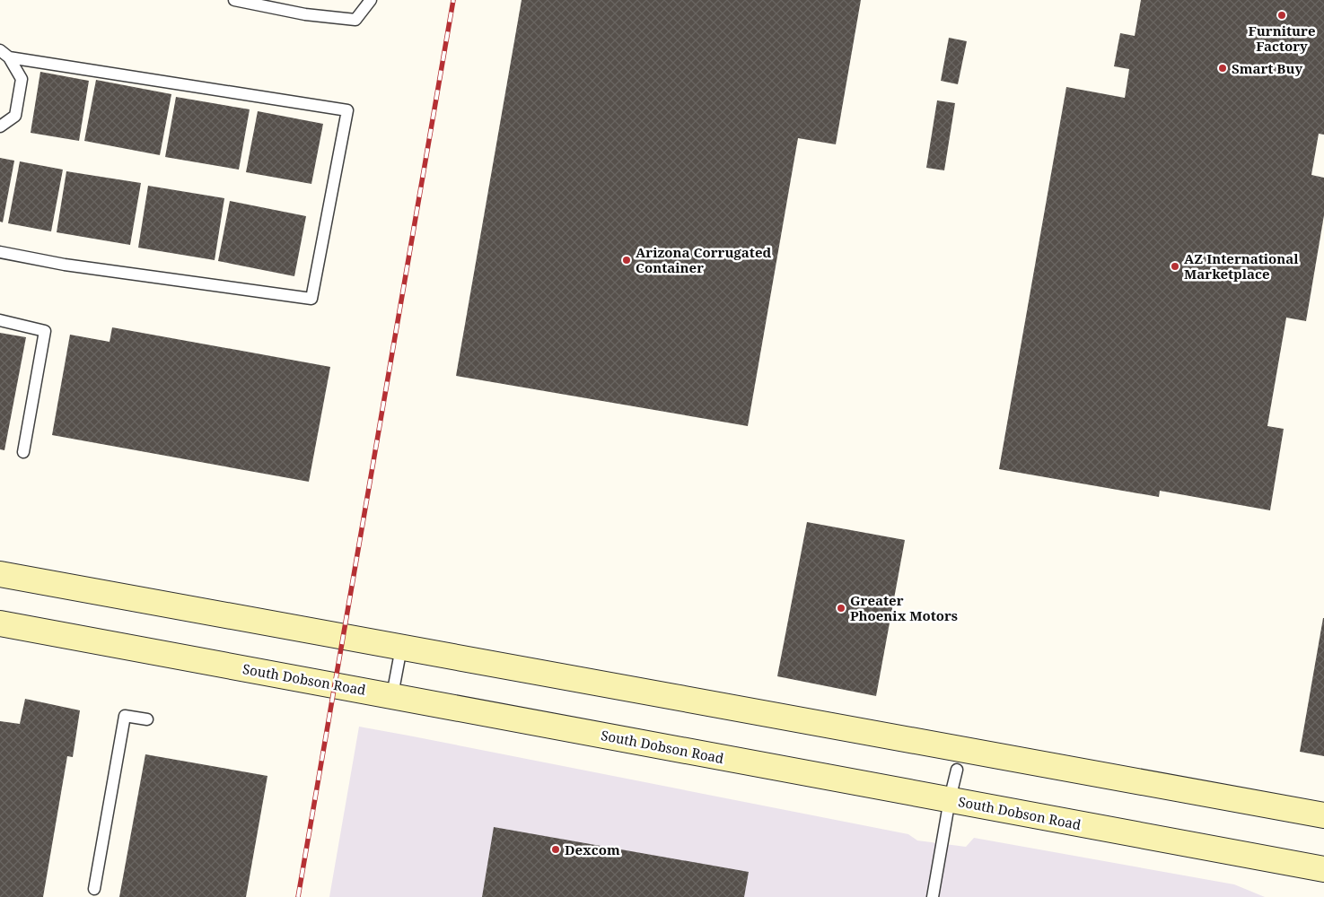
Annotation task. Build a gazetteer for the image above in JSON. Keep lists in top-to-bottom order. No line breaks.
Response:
{"streets":{"main road":["South Dobson Road"]},"places":["Furniture Factory","Smart Buy","Arizona Corrugated Container","AZ International Marketplace","Greater Phoenix Motors","Dexcom"]}
